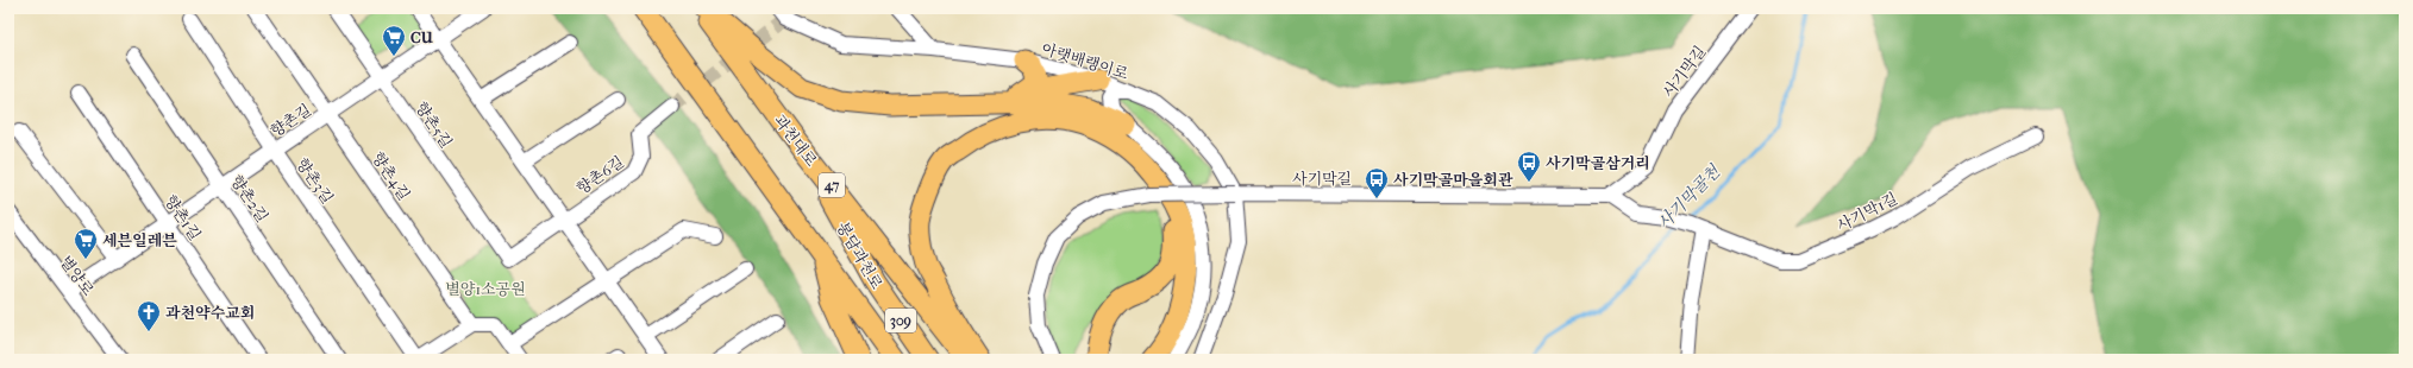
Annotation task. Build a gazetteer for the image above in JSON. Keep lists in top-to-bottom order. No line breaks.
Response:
{"streets":{"highway":["과천대로","47","봉담과천로","309"],"street":["아랫배랭이로","사기막길","향촌길","향촌5길","향촌6길","향촌4길","향촌3길","향촌2길","사기막1길","향촌1길","별양로"]},"crossings":[["아랫배랭이로","사기막길"],["향촌길","향촌5길"],["향촌길","향촌4길"],["향촌길","향촌3길"],["향촌길","향촌2길"],["향촌길","향촌1길"],["향촌길","별양로"],["향촌5길","향촌6길"],["과천대로","봉담과천로"]],"water":["사기막골천"],"parks":["별양1소공원"],"places":{"supermarket":["CU","세븐일레븐"],"bus stop":["사기막골삼거리","사기막골마을회관"],"church":["과천약수교회"]}}
